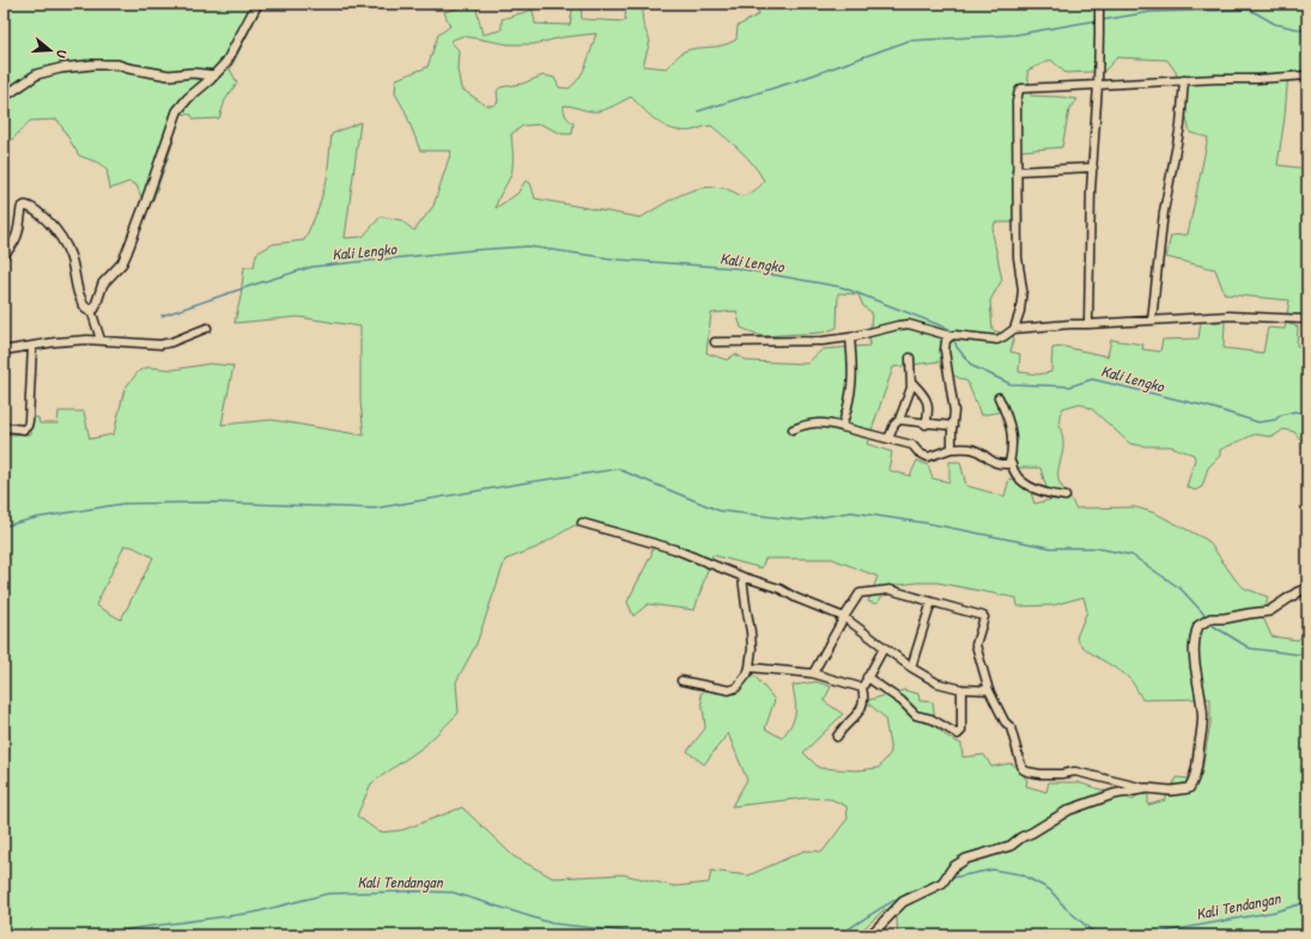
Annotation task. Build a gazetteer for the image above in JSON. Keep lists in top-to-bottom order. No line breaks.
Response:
{"water":["Kali Lengko","Kali Tendangan"],"north":"right"}
